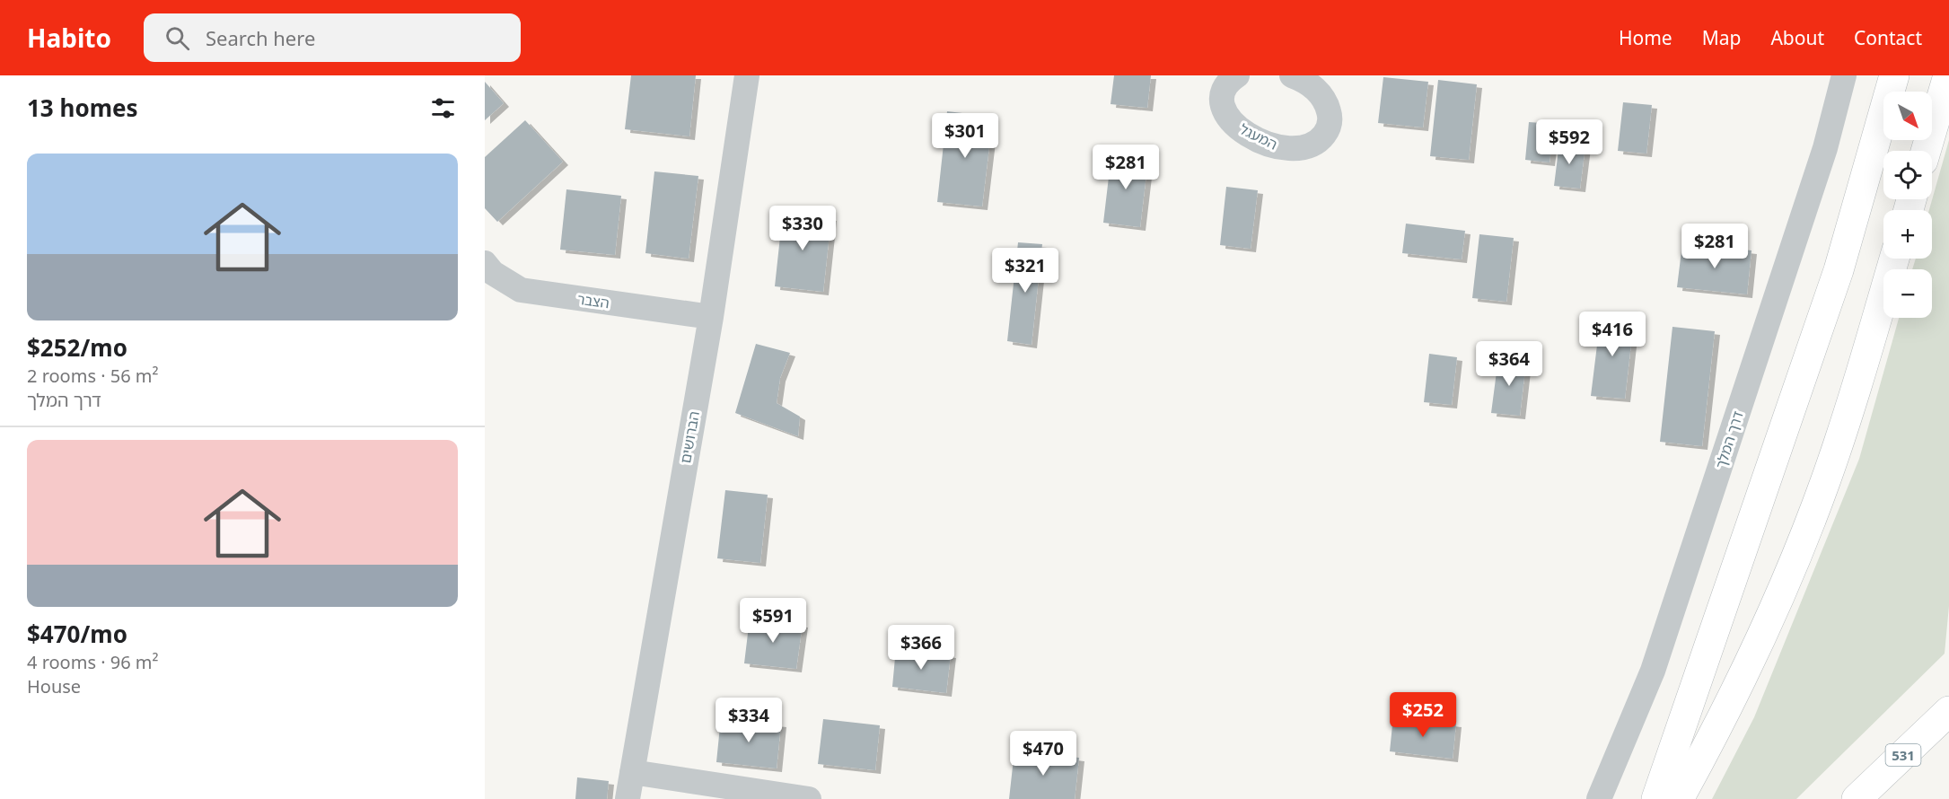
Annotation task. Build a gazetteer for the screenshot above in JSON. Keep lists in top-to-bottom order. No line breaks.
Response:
{"streets":{"highway":["531"],"street":["המעגל","הצבר","הברושים","דרך המלך"]},"crossings":[["הצבר","הברושים"]],"north":"bottom right","page":{"header":"Habito","search":"Search here","nav":["Home","Map","About","Contact"],"heading":"13 homes","map_buttons":["+","−"],"price":["$301","$592","$281","$330","$281","$321","$416","$364","$591","$366","$252","$334","$470"],"list":[{"name":"$252/mo","note":"2 rooms · 56 m² · דרך המלך"},{"name":"$470/mo","note":"4 rooms · 96 m² · House"}]}}
